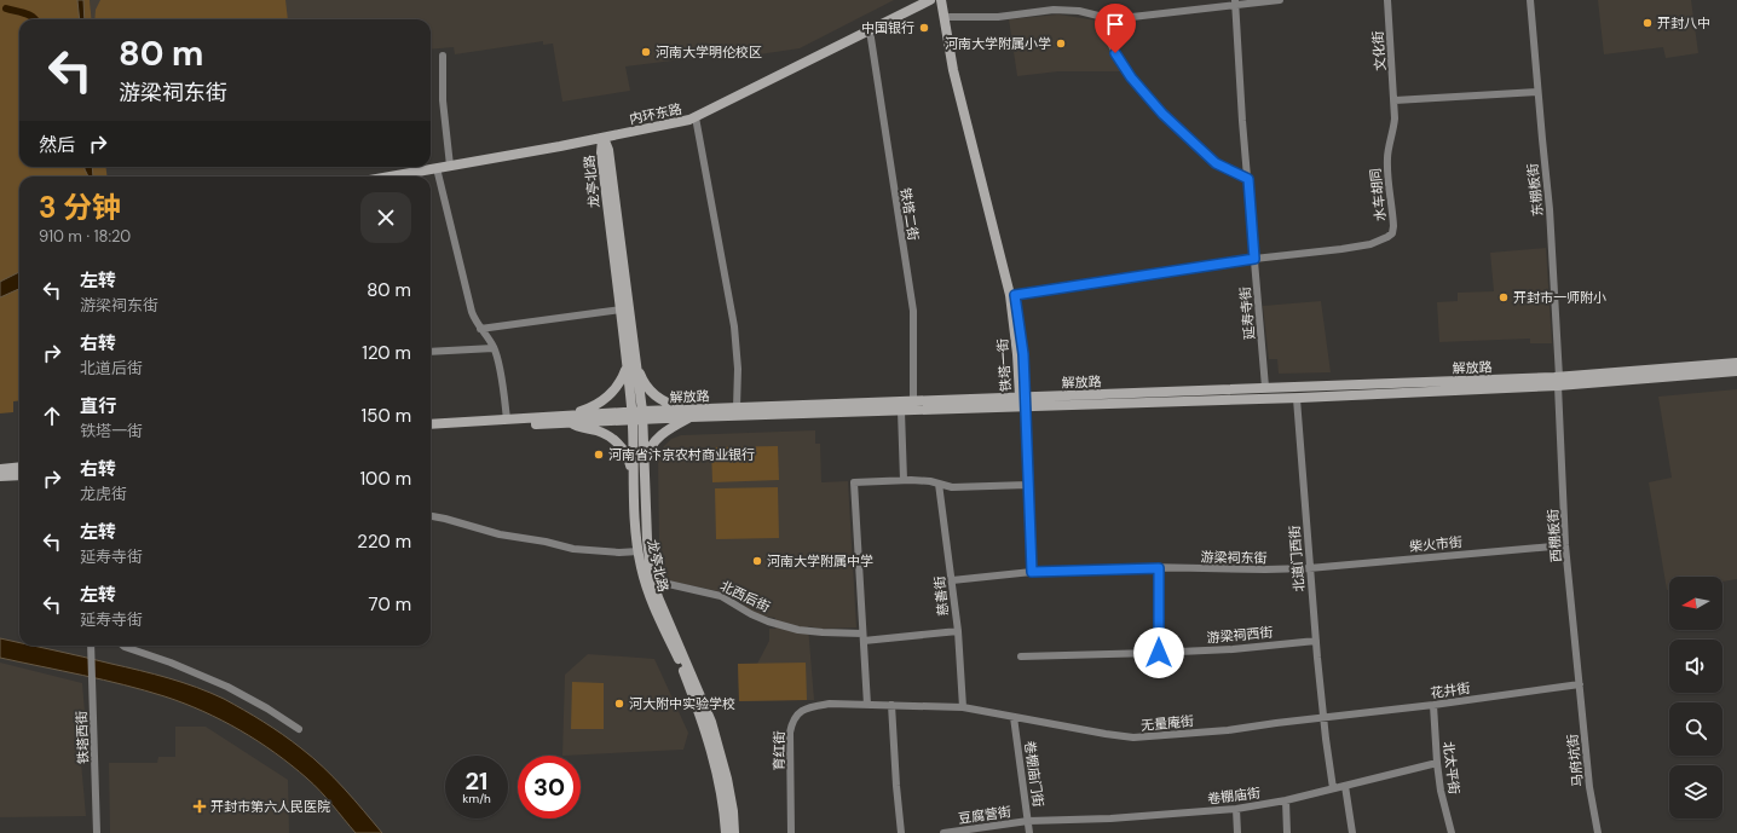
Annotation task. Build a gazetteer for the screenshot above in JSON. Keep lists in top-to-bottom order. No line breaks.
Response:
{"streets":{"main road":["内环东路","龙亭北路","铁塔一街","解放路"],"street":["文化街","东棚板街","水车胡同","铁塔二街","延寿寺街","西棚板街","柴火市街","游梁祠东街","北道门西街","北西后街","慈善街","游梁祠西街","花井街","无量庵街","铁塔西街","育红街","马府坑街","北太平街","卷棚庙门街","卷棚庙街","豆腐营街"]},"crossings":[["文化街","水车胡同"],["内环东路","龙亭北路"],["内环东路","铁塔二街"],["龙亭北路","解放路"],["龙亭北路","北西后街"],["东棚板街","解放路"],["东棚板街","西棚板街"],["水车胡同","延寿寺街"],["铁塔二街","解放路"],["延寿寺街","解放路"],["铁塔一街","解放路"],["解放路","西棚板街"],["解放路","北道门西街"],["西棚板街","柴火市街"],["西棚板街","花井街"],["西棚板街","马府坑街"],["柴火市街","游梁祠东街"],["柴火市街","北道门西街"],["游梁祠东街","北道门西街"],["游梁祠东街","慈善街"],["北道门西街","游梁祠西街"],["北道门西街","花井街"],["北道门西街","无量庵街"],["北道门西街","卷棚庙街"],["慈善街","育红街"],["花井街","无量庵街"],["花井街","马府坑街"],["花井街","北太平街"],["无量庵街","育红街"],["无量庵街","卷棚庙门街"],["育红街","卷棚庙门街"],["北太平街","卷棚庙街"],["卷棚庙门街","卷棚庙街"],["卷棚庙门街","豆腐营街"],["卷棚庙街","豆腐营街"]],"places":{"other":["开封八中","中国银行","河南大学附属小学","河南大学明伦校区","开封市一师附小","河南省汴京农村商业银行","河南大学附属中学","河大附中实验学校"],"health":["开封市第六人民医院"]},"north":"left","page":{"turn":["80 m","游梁祠东街"],"then":"然后","heading":["3 分钟","910 m · 18:20"],"list":[{"name":"左转","note":"游梁祠东街","value":"80 m"},{"name":"右转","note":"北道后街","value":"120 m"},{"name":"直行","note":"铁塔一街","value":"150 m"},{"name":"右转","note":"龙虎街","value":"100 m"},{"name":"左转","note":"延寿寺街","value":"220 m"},{"name":"左转","note":"延寿寺街","value":"70 m"}],"speed":"21 km/h","limit":"30"}}
